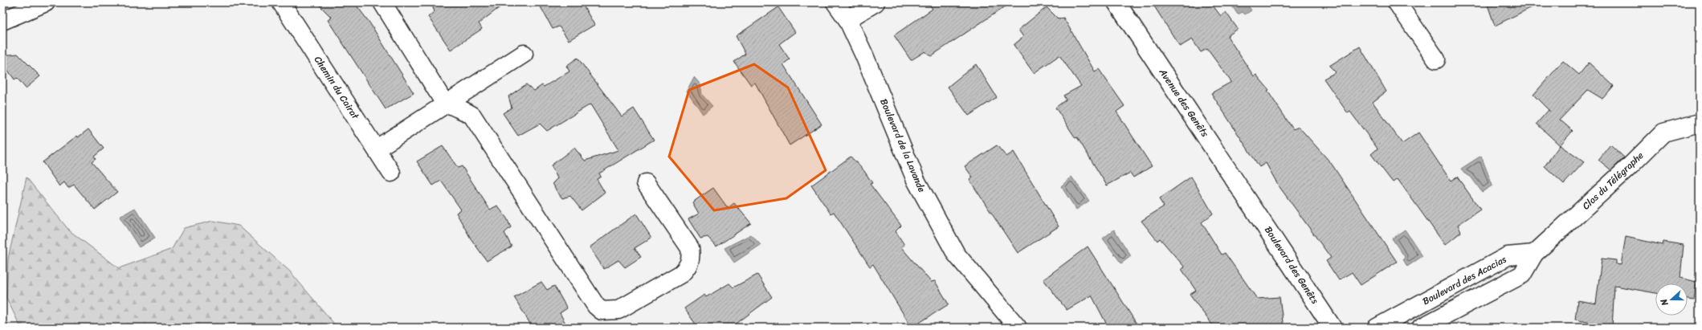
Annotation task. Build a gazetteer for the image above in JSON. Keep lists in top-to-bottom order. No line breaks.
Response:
{"streets":{"street":["Chemin du Cairat","Avenue des Genêts","Boulevard de la Lavande","Clos du Télégraphe","Boulevard des Genêts","Boulevard des Acacias"]},"crossings":[["Avenue des Genêts","Boulevard des Genêts"],["Clos du Télégraphe","Boulevard des Acacias"]],"north":"left"}
